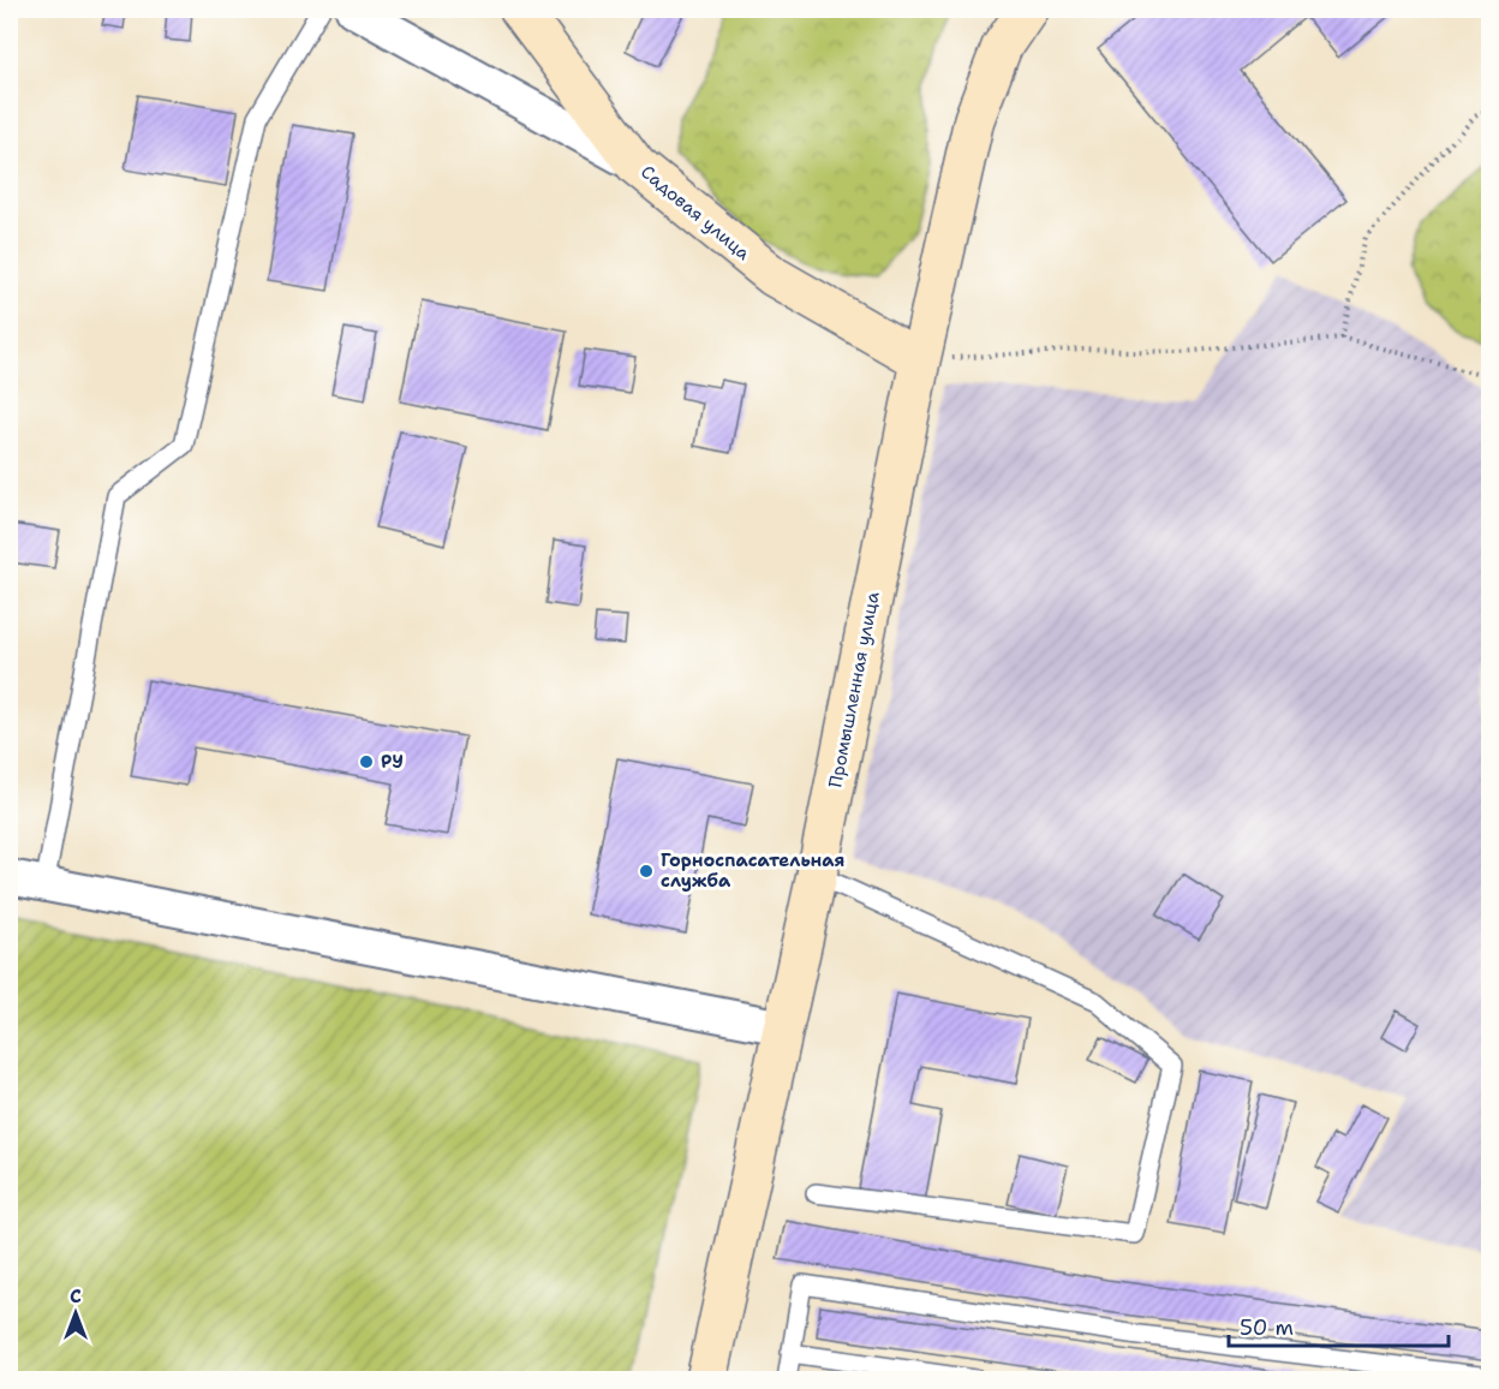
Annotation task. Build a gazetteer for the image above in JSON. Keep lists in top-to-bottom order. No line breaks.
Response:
{"streets":{"main road":["Садовая улица","Промышленная улица"]},"crossings":[["Садовая улица","Промышленная улица"]],"places":["РУ","Горноспасательная служба"],"scale_bar":"50 m","north":"top"}
